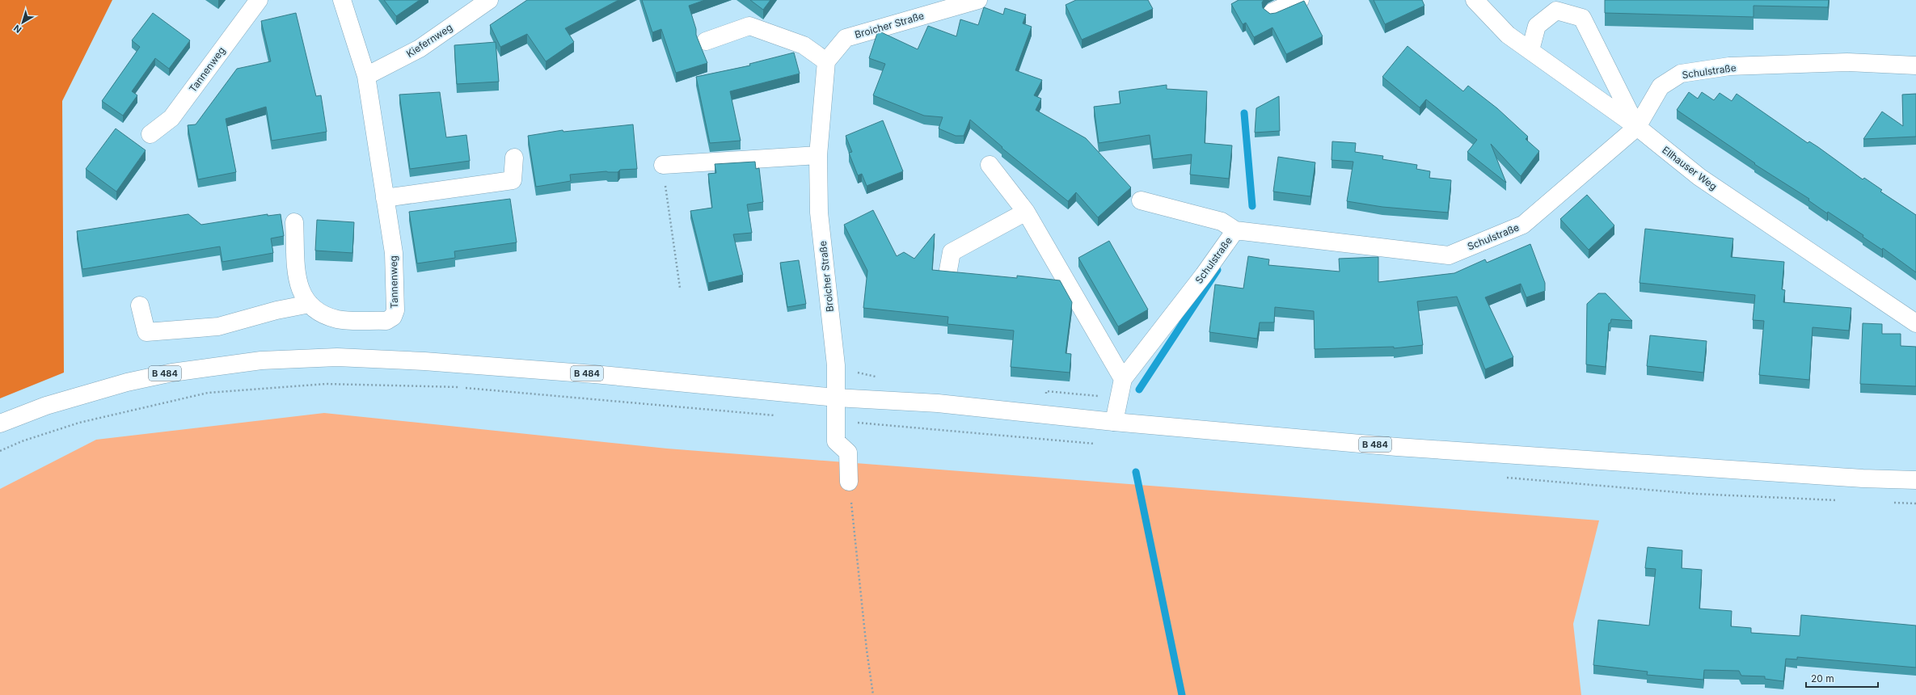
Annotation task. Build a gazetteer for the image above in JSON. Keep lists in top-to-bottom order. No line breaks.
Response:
{"streets":{"street":["Broicher Straße","Kiefernweg","Tannenweg","Schulstraße","Ellhauser Weg","B 484"]},"crossings":[["Broicher Straße","B 484"],["Kiefernweg","Tannenweg"],["Schulstraße","Ellhauser Weg"],["Schulstraße","B 484"]],"scale_bar":"20 m","north":"bottom left"}
